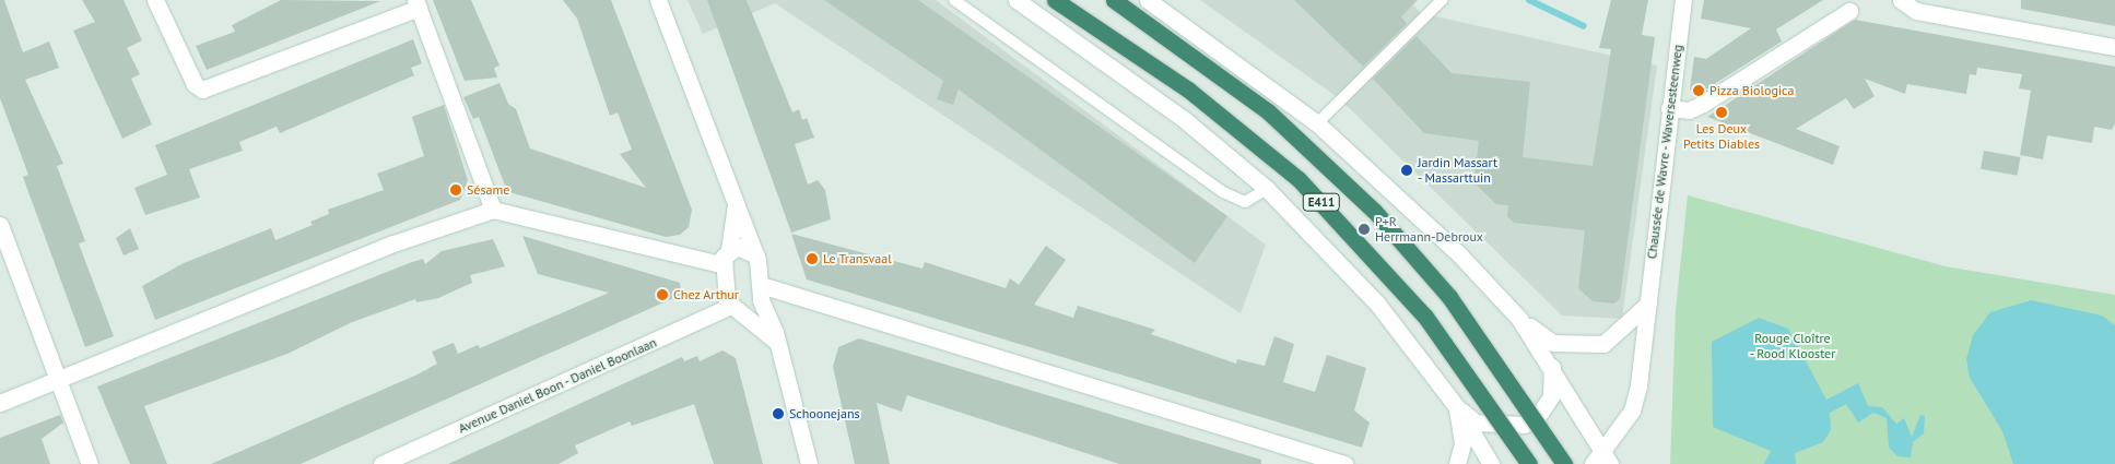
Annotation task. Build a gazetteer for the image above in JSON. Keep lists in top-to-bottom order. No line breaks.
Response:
{"streets":{"highway":["E411"],"street":["Chaussée de Wavre - Waversesteenweg","Avenue Daniel Boon - Daniel Boonlaan"]},"parks":["Rouge Cloître - Rood Klooster"],"places":["Pizza Biologica","Les Deux Petits Diables","Jardin Massart - Massarttuin","Sésame","P+R Herrmann-Debroux","Le Transvaal","Chez Arthur","Schoonejans"]}
